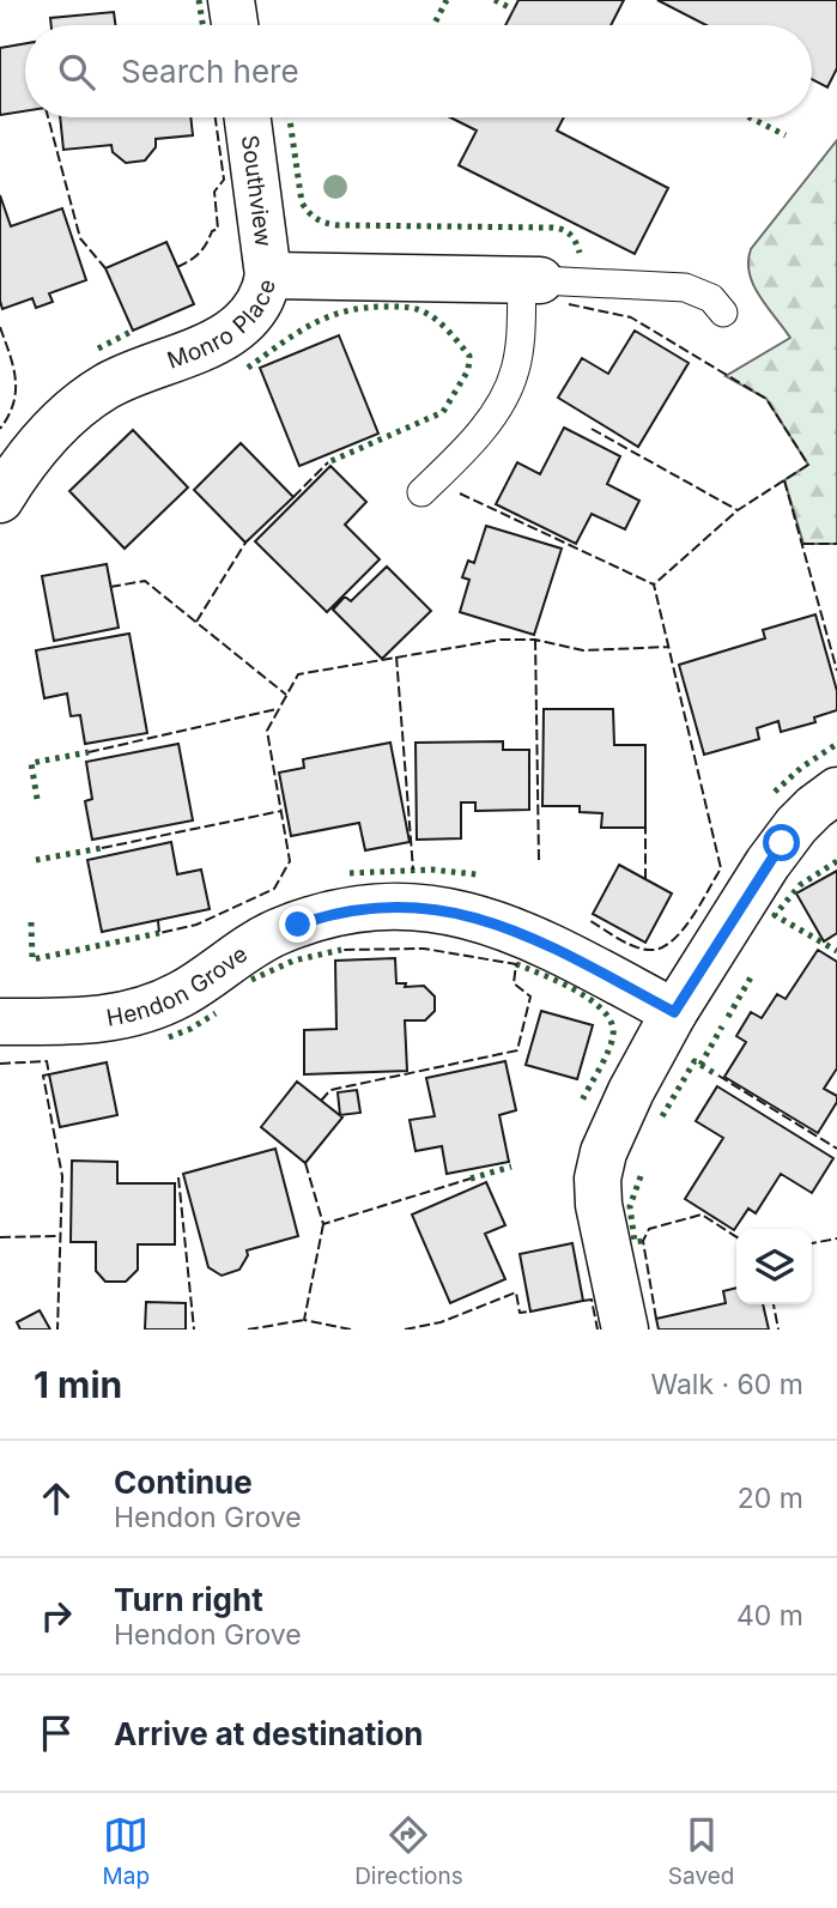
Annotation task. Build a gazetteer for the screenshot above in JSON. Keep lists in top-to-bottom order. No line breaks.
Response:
{"streets":{"street":["Southview","Monro Place","Hendon Grove"]},"crossings":[["Southview","Monro Place"]],"page":{"search":"Search here","heading":["1 min","Walk · 60 m"],"list":[["Continue","Hendon Grove","20 m"],["Turn right","Hendon Grove","40 m"],"Arrive at destination"],"nav":["Map","Directions","Saved"]}}
